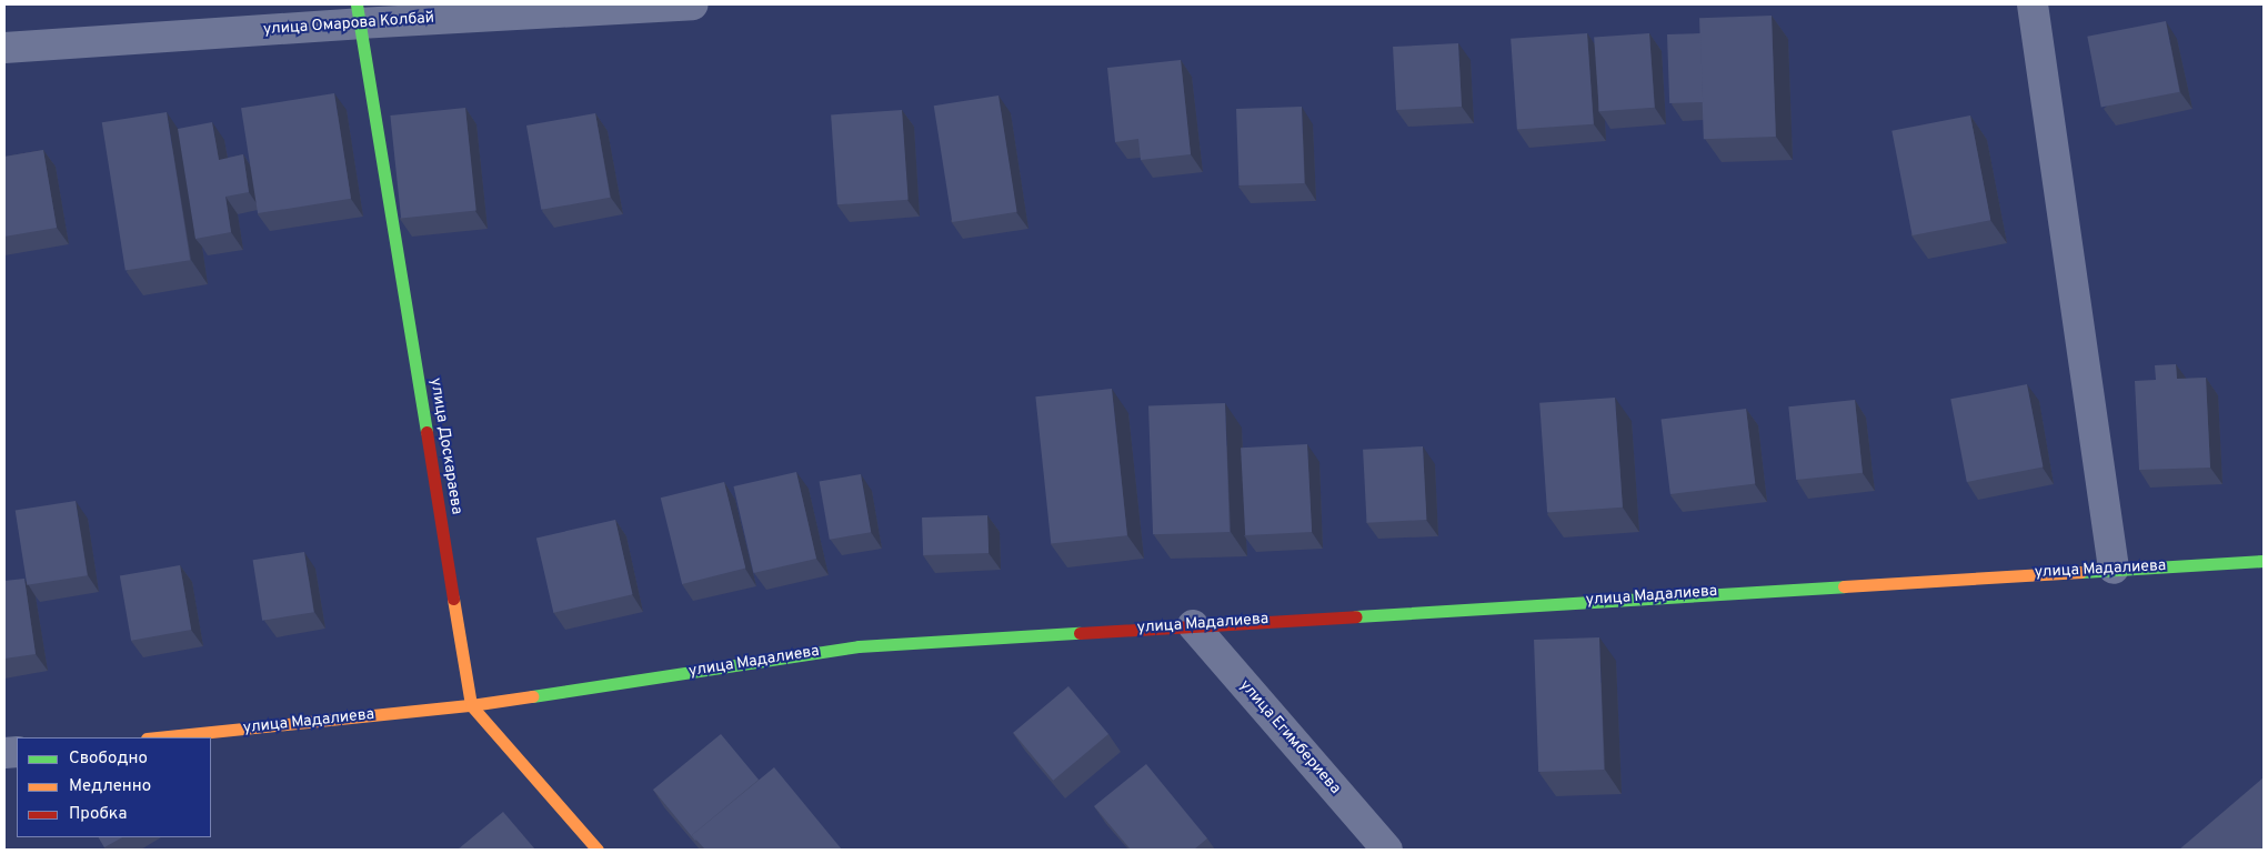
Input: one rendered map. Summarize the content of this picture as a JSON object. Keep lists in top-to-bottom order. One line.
{"streets":{"street":["улица Омарова Колбай","улица Доскараева","улица Мадалиева","улица Егимбериева"]},"crossings":[["улица Омарова Колбай","улица Доскараева"],["улица Доскараева","улица Мадалиева"],["улица Мадалиева","улица Егимбериева"]],"legend":["Свободно","Медленно","Пробка"]}
